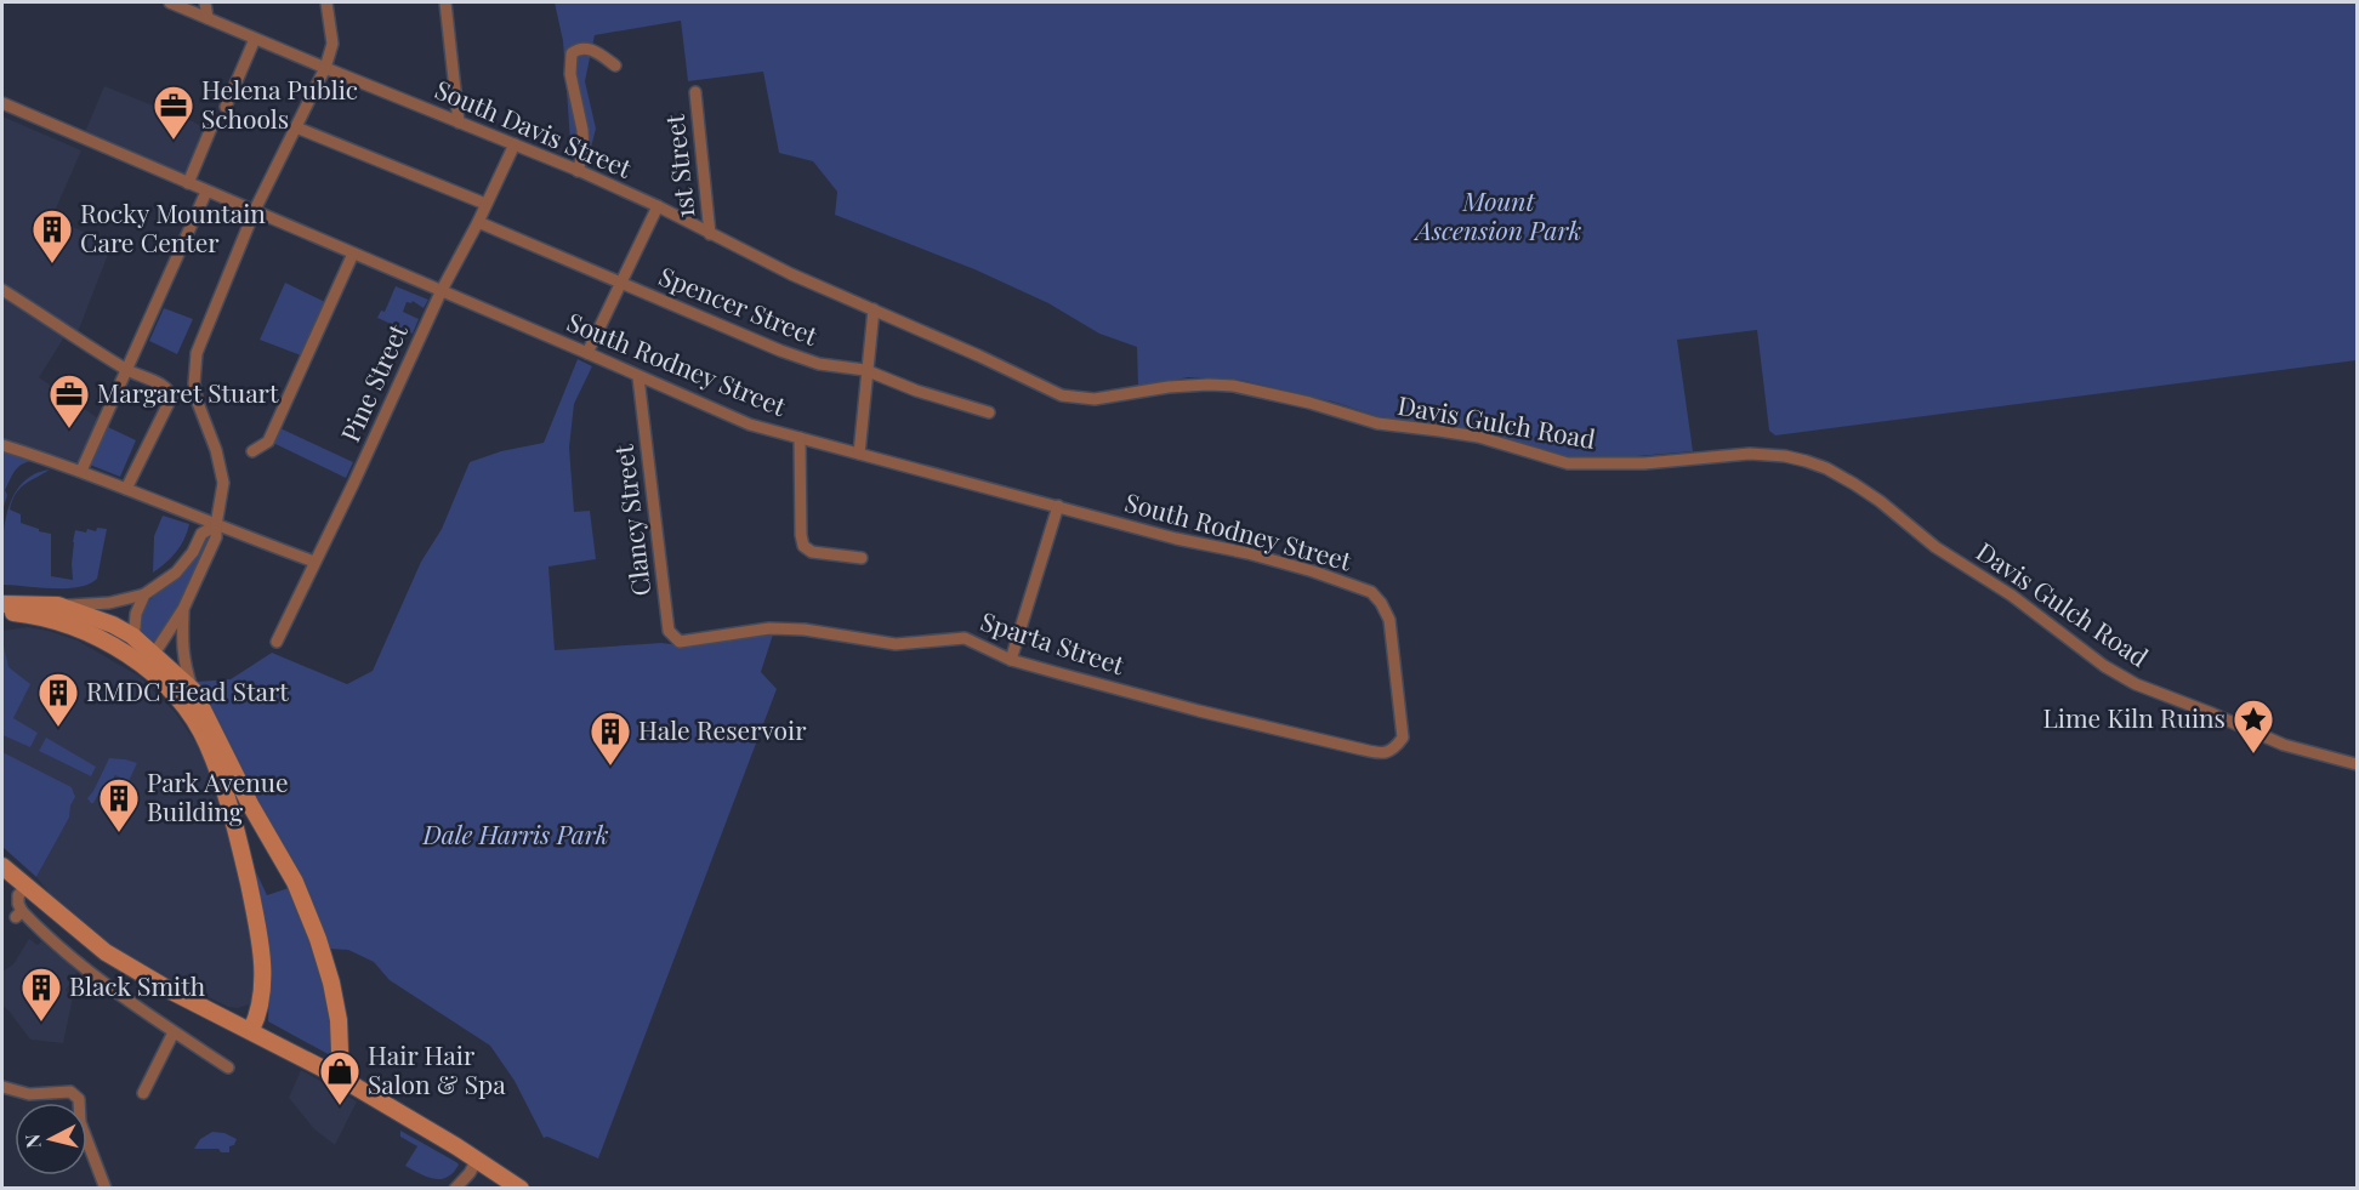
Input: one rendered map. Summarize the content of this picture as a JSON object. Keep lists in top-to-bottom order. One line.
{"streets":{"street":["South Davis Street","1st Street","Spencer Street","South Rodney Street","Pine Street","Davis Gulch Road","Clancy Street","Sparta Street"]},"crossings":[["South Davis Street","1st Street"],["South Davis Street","Pine Street"],["South Davis Street","Davis Gulch Road"],["Spencer Street","Pine Street"],["South Rodney Street","Pine Street"],["South Rodney Street","Clancy Street"],["South Rodney Street","Sparta Street"],["Clancy Street","Sparta Street"]],"parks":["Mount Ascension Park","Dale Harris Park"],"places":{"office":["Helena Public Schools","Margaret Stuart"],"building":["Rocky Mountain Care Center","RMDC Head Start","Hale Reservoir","Park Avenue Building","Black Smith"],"place":["Lime Kiln Ruins"],"shop":["Hair Hair Salon & Spa"]},"north":"left"}
